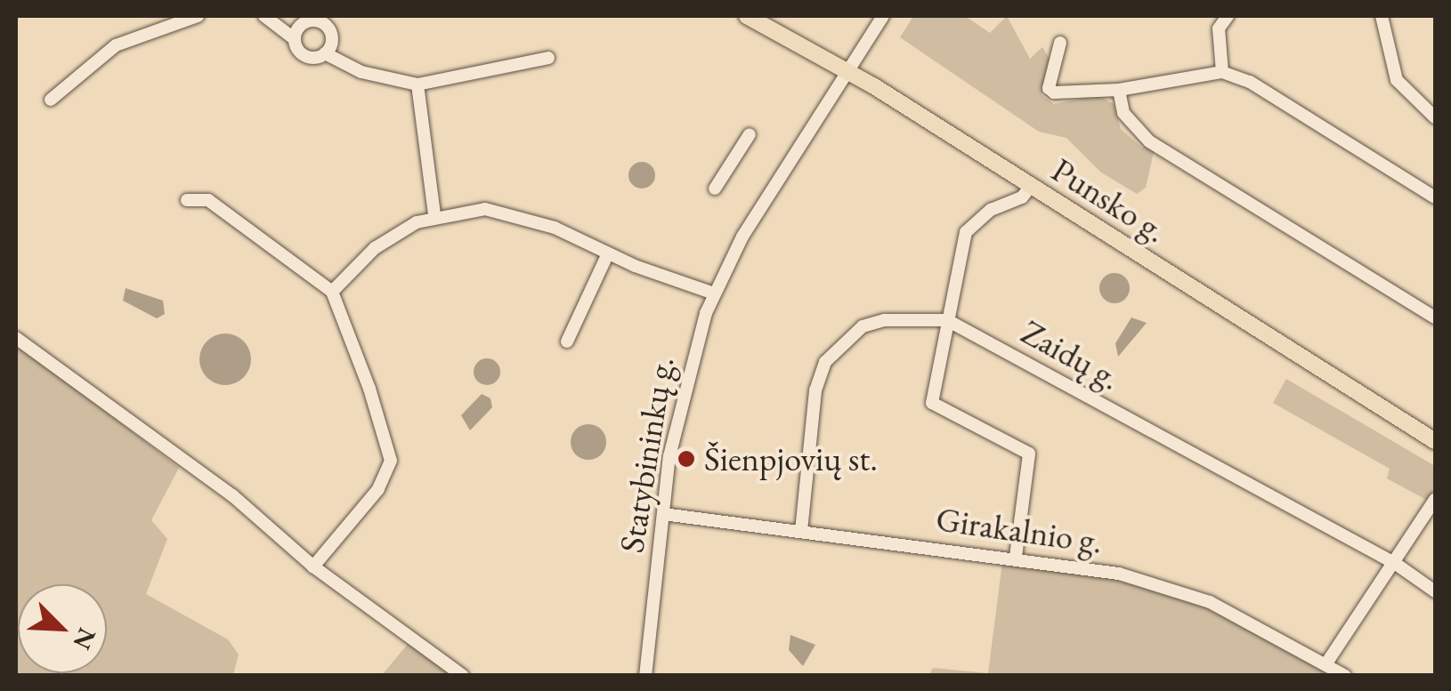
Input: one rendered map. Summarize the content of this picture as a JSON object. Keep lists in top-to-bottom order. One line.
{"streets":{"main road":["Punsko g."],"street":["Zaidų g.","Statybininkų g.","Girakalnio g."]},"crossings":[["Punsko g.","Statybininkų g."],["Zaidų g.","Girakalnio g."],["Statybininkų g.","Girakalnio g."]],"places":["Šienpjovių st."],"north":"bottom right"}
